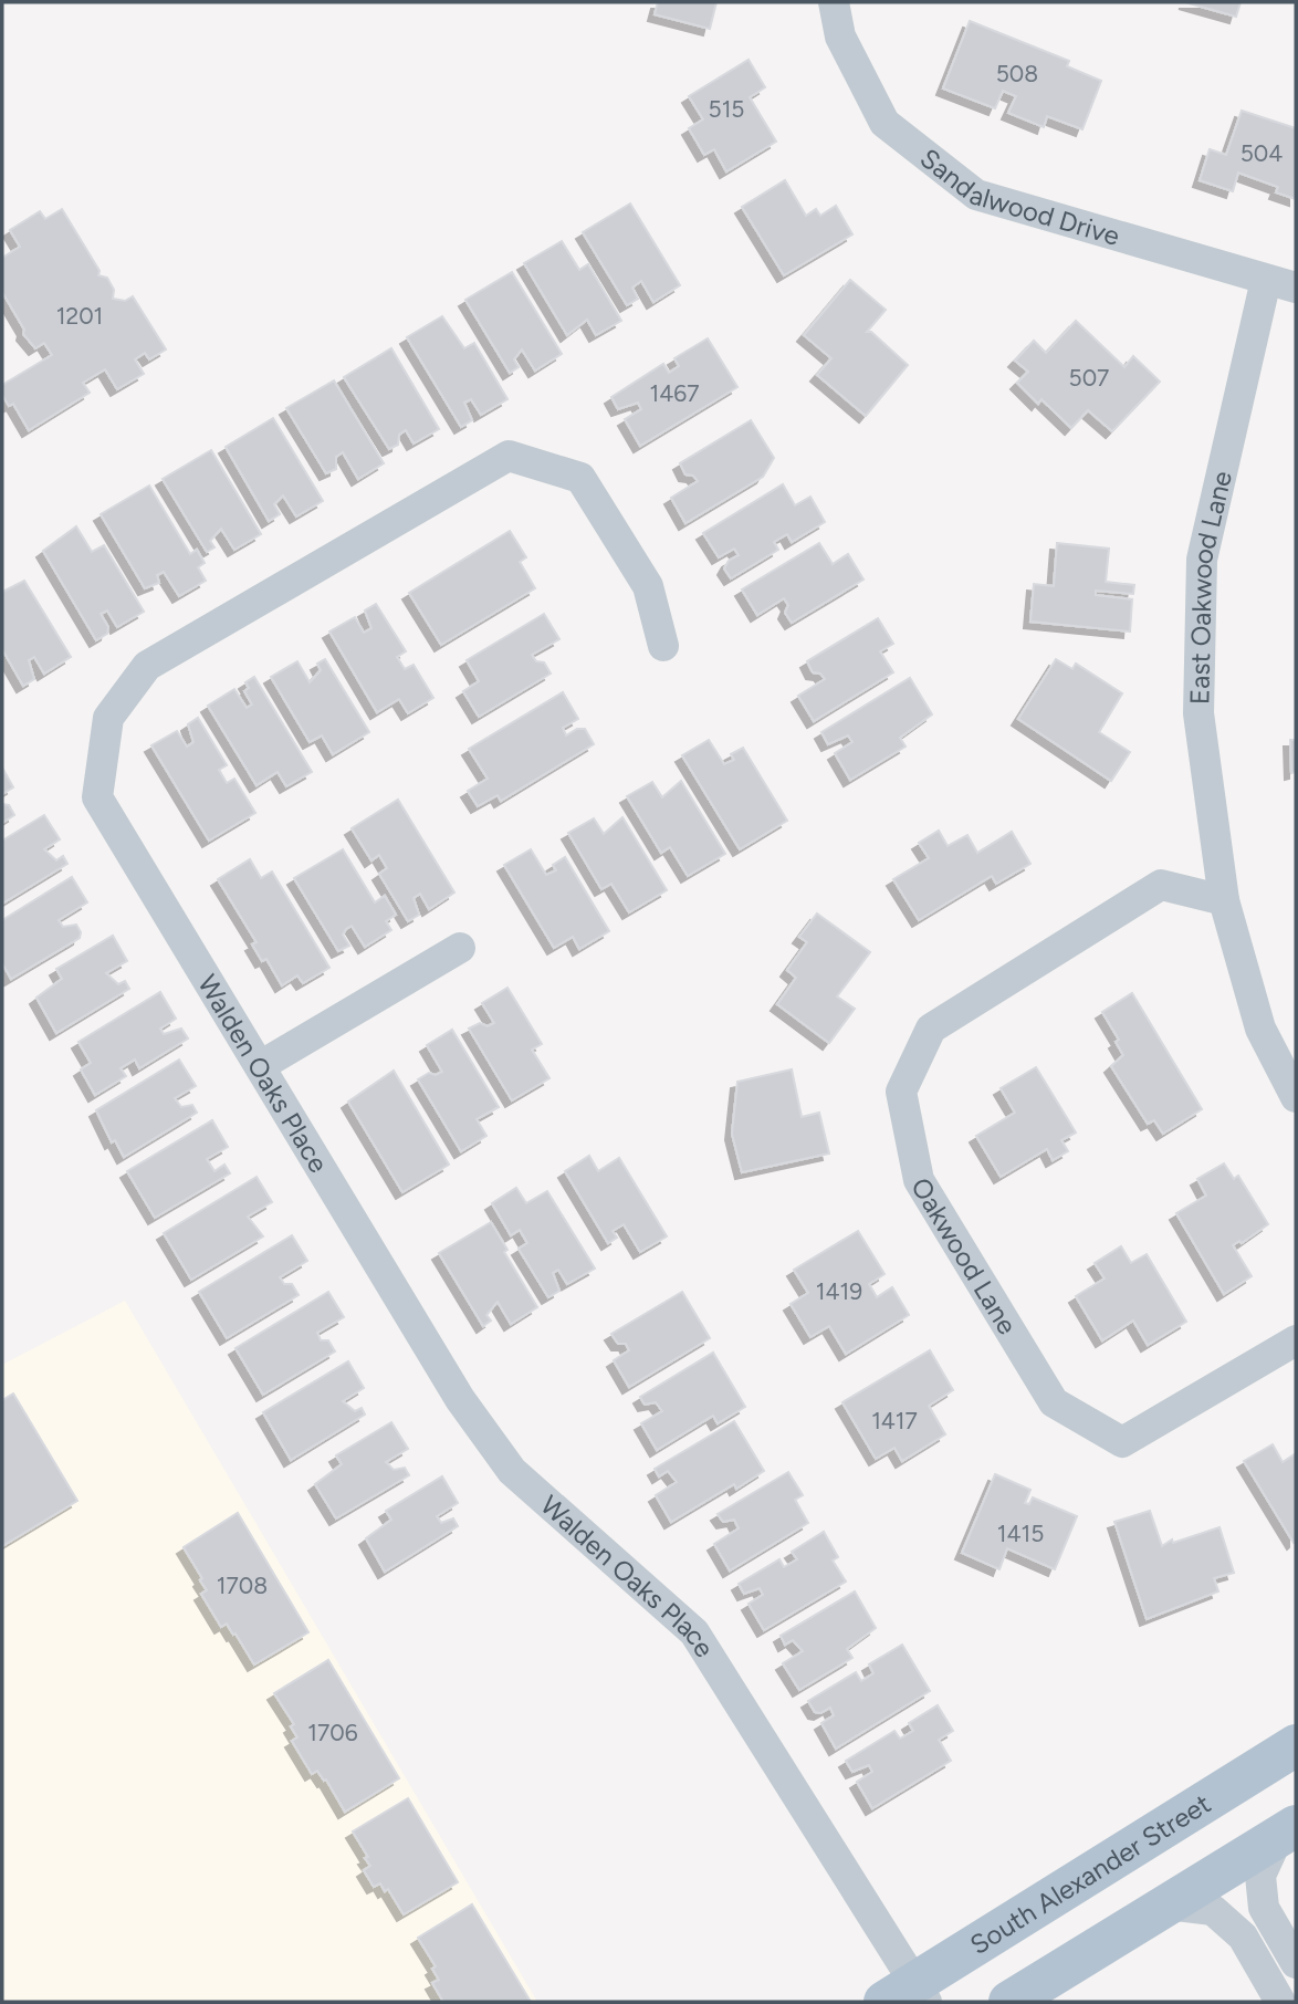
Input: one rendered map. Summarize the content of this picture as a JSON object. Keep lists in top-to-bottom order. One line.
{"streets":{"main road":["South Alexander Street"],"street":["Sandalwood Drive","East Oakwood Lane","Walden Oaks Place","Oakwood Lane"]},"crossings":[["Sandalwood Drive","East Oakwood Lane"],["East Oakwood Lane","Oakwood Lane"],["Walden Oaks Place","South Alexander Street"]],"house_numbers":["508","515","504","1201","507","1467","1419","1417","1415","1708","1706"]}
